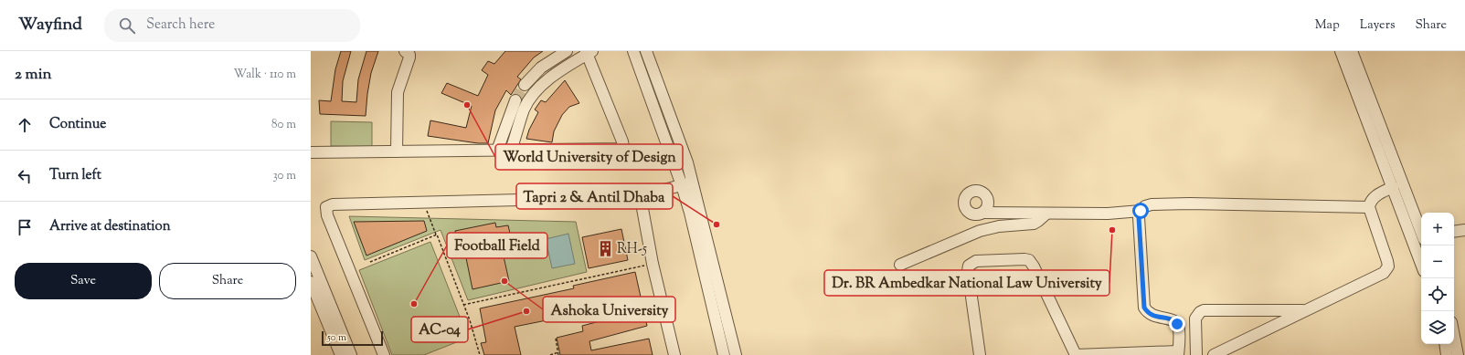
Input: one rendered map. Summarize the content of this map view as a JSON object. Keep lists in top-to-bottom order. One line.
{"places":{"other":["World University of Design","Tapri 2 & Antil Dhaba","Dr. BR Ambedkar National Law University","Ashoka University","Football Field","AC-04"],"building":["RH-5"]},"scale_bar":"50 m","page":{"header":"Wayfind","search":"Search here","nav":["Map","Layers","Share"],"heading":["2 min","Walk · 110 m"],"list":[["Continue","80 m"],["Turn left","30 m"],"Arrive at destination"],"map_buttons":["+","−"],"buttons":["Save","Share"],"scale":"50 m"}}
